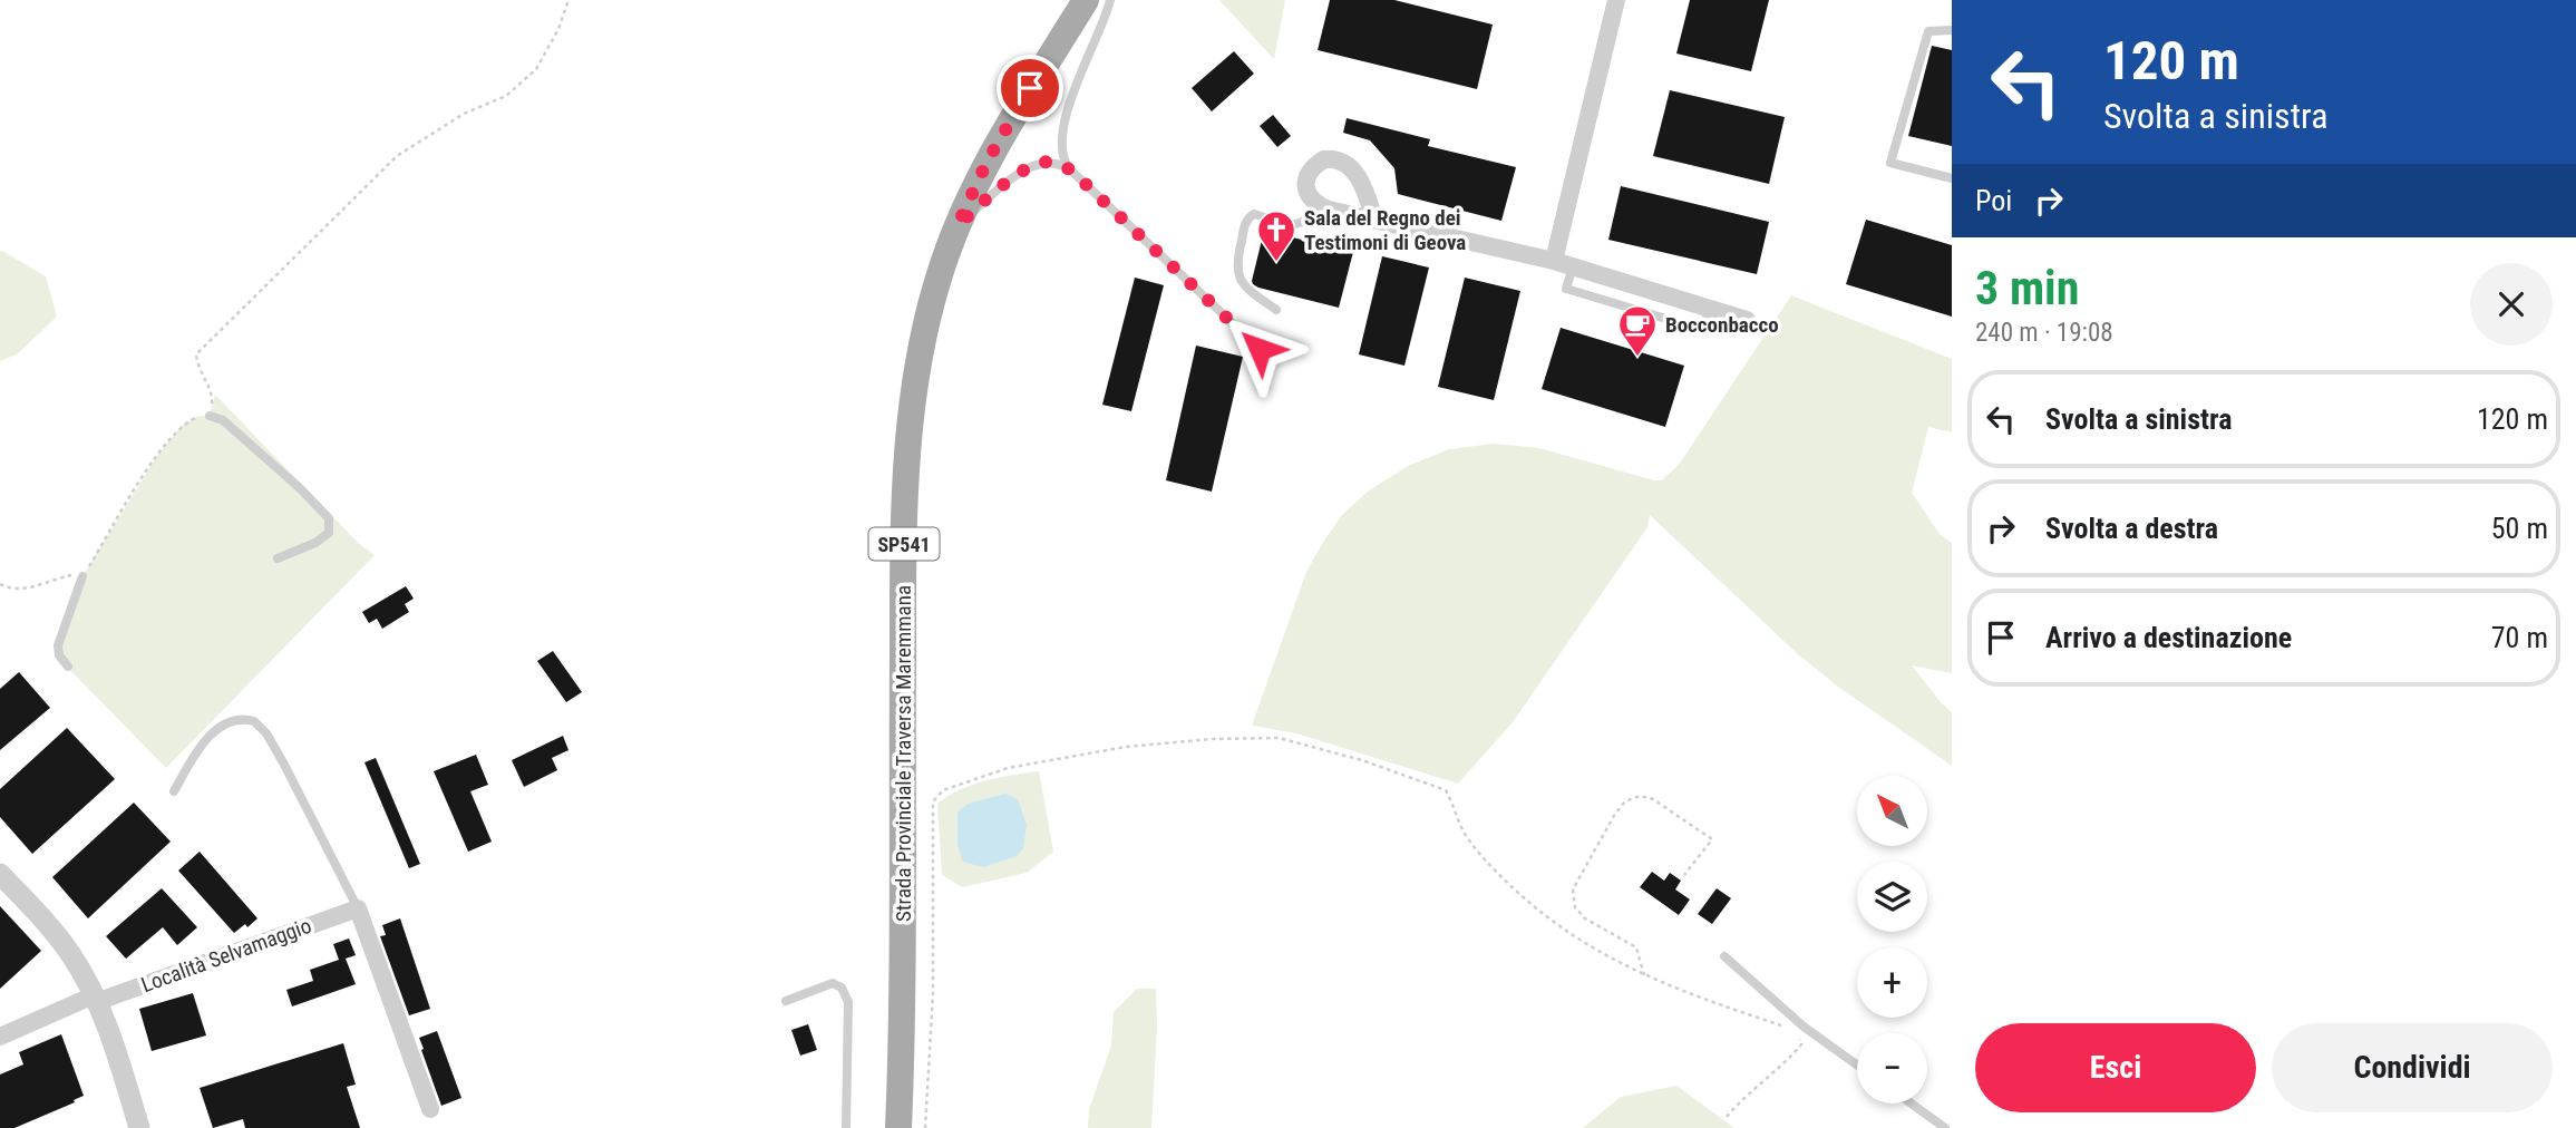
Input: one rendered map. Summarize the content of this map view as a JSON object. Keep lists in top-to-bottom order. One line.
{"streets":{"main road":["SP541","Strada Provinciale Traversa Maremmana"],"street":["Località Selvamaggio"]},"places":{"church":["Sala del Regno dei Testimoni di Geova"],"cafe":["Bocconbacco"]},"north":"top left","page":{"turn":["120 m","Svolta a sinistra"],"then":"Poi","heading":["3 min","240 m · 19:08"],"list":[{"name":"Svolta a sinistra","value":"120 m"},{"name":"Svolta a destra","value":"50 m"},{"name":"Arrivo a destinazione","value":"70 m"}],"map_buttons":["+","−"],"buttons":["Esci","Condividi"]}}
